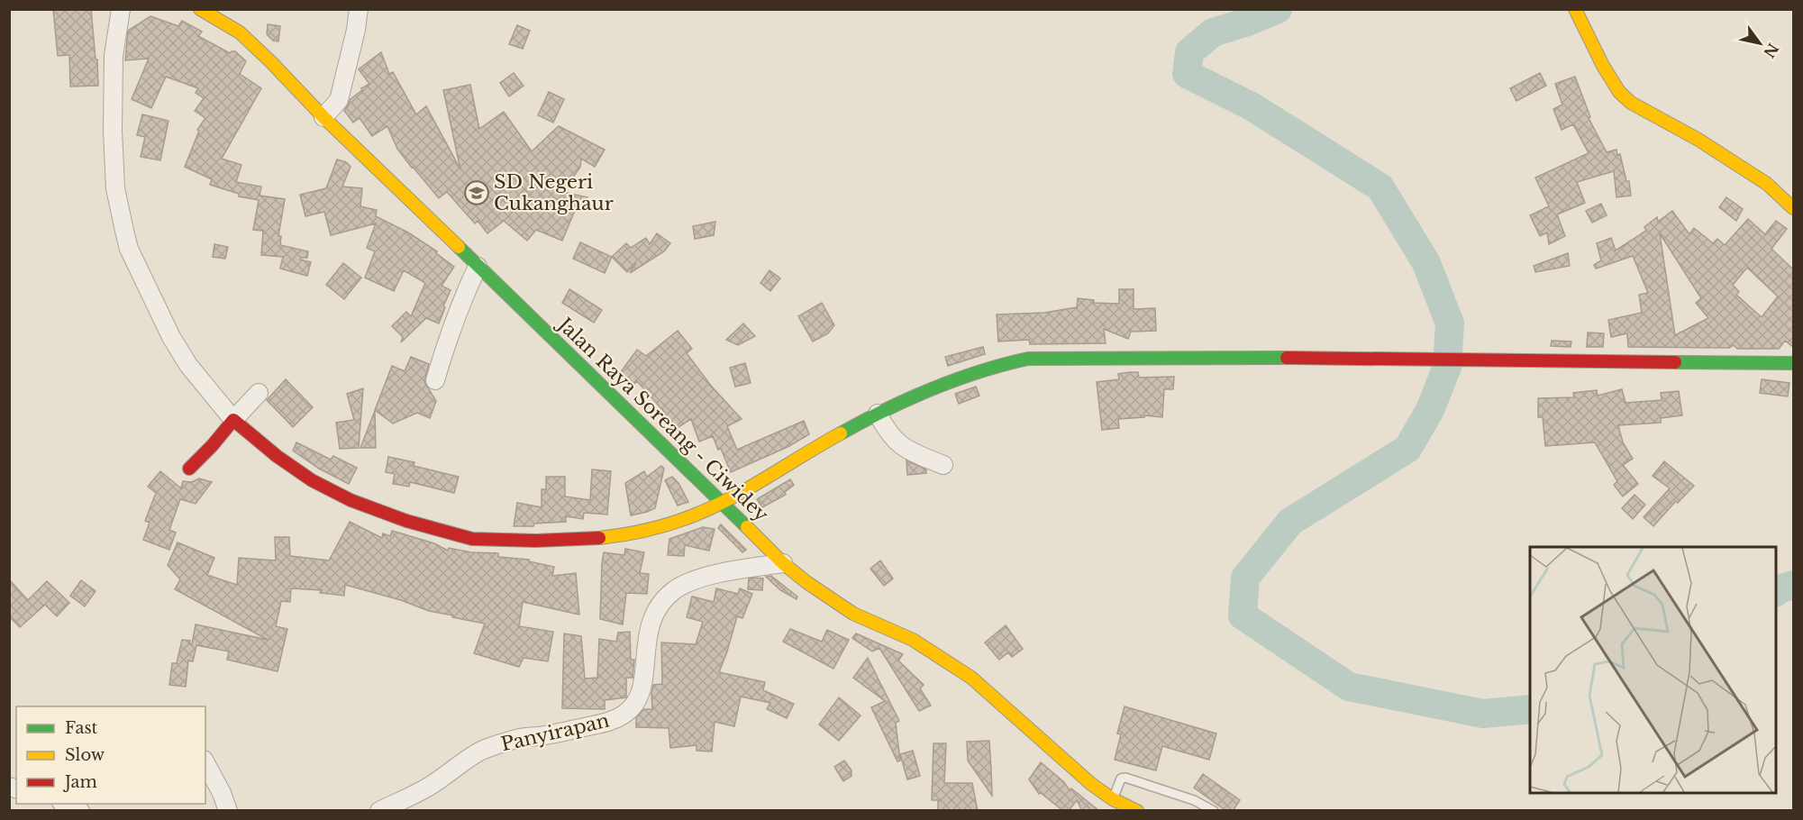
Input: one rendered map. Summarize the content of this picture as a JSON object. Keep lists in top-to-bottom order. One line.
{"streets":{"main road":["Jalan Raya Soreang - Ciwidey"],"street":["Panyirapan"]},"crossings":[["Jalan Raya Soreang - Ciwidey","Panyirapan"]],"places":{"school or university":["SD Negeri Cukanghaur"]},"legend":["Fast","Slow","Jam"],"north":"bottom right"}
